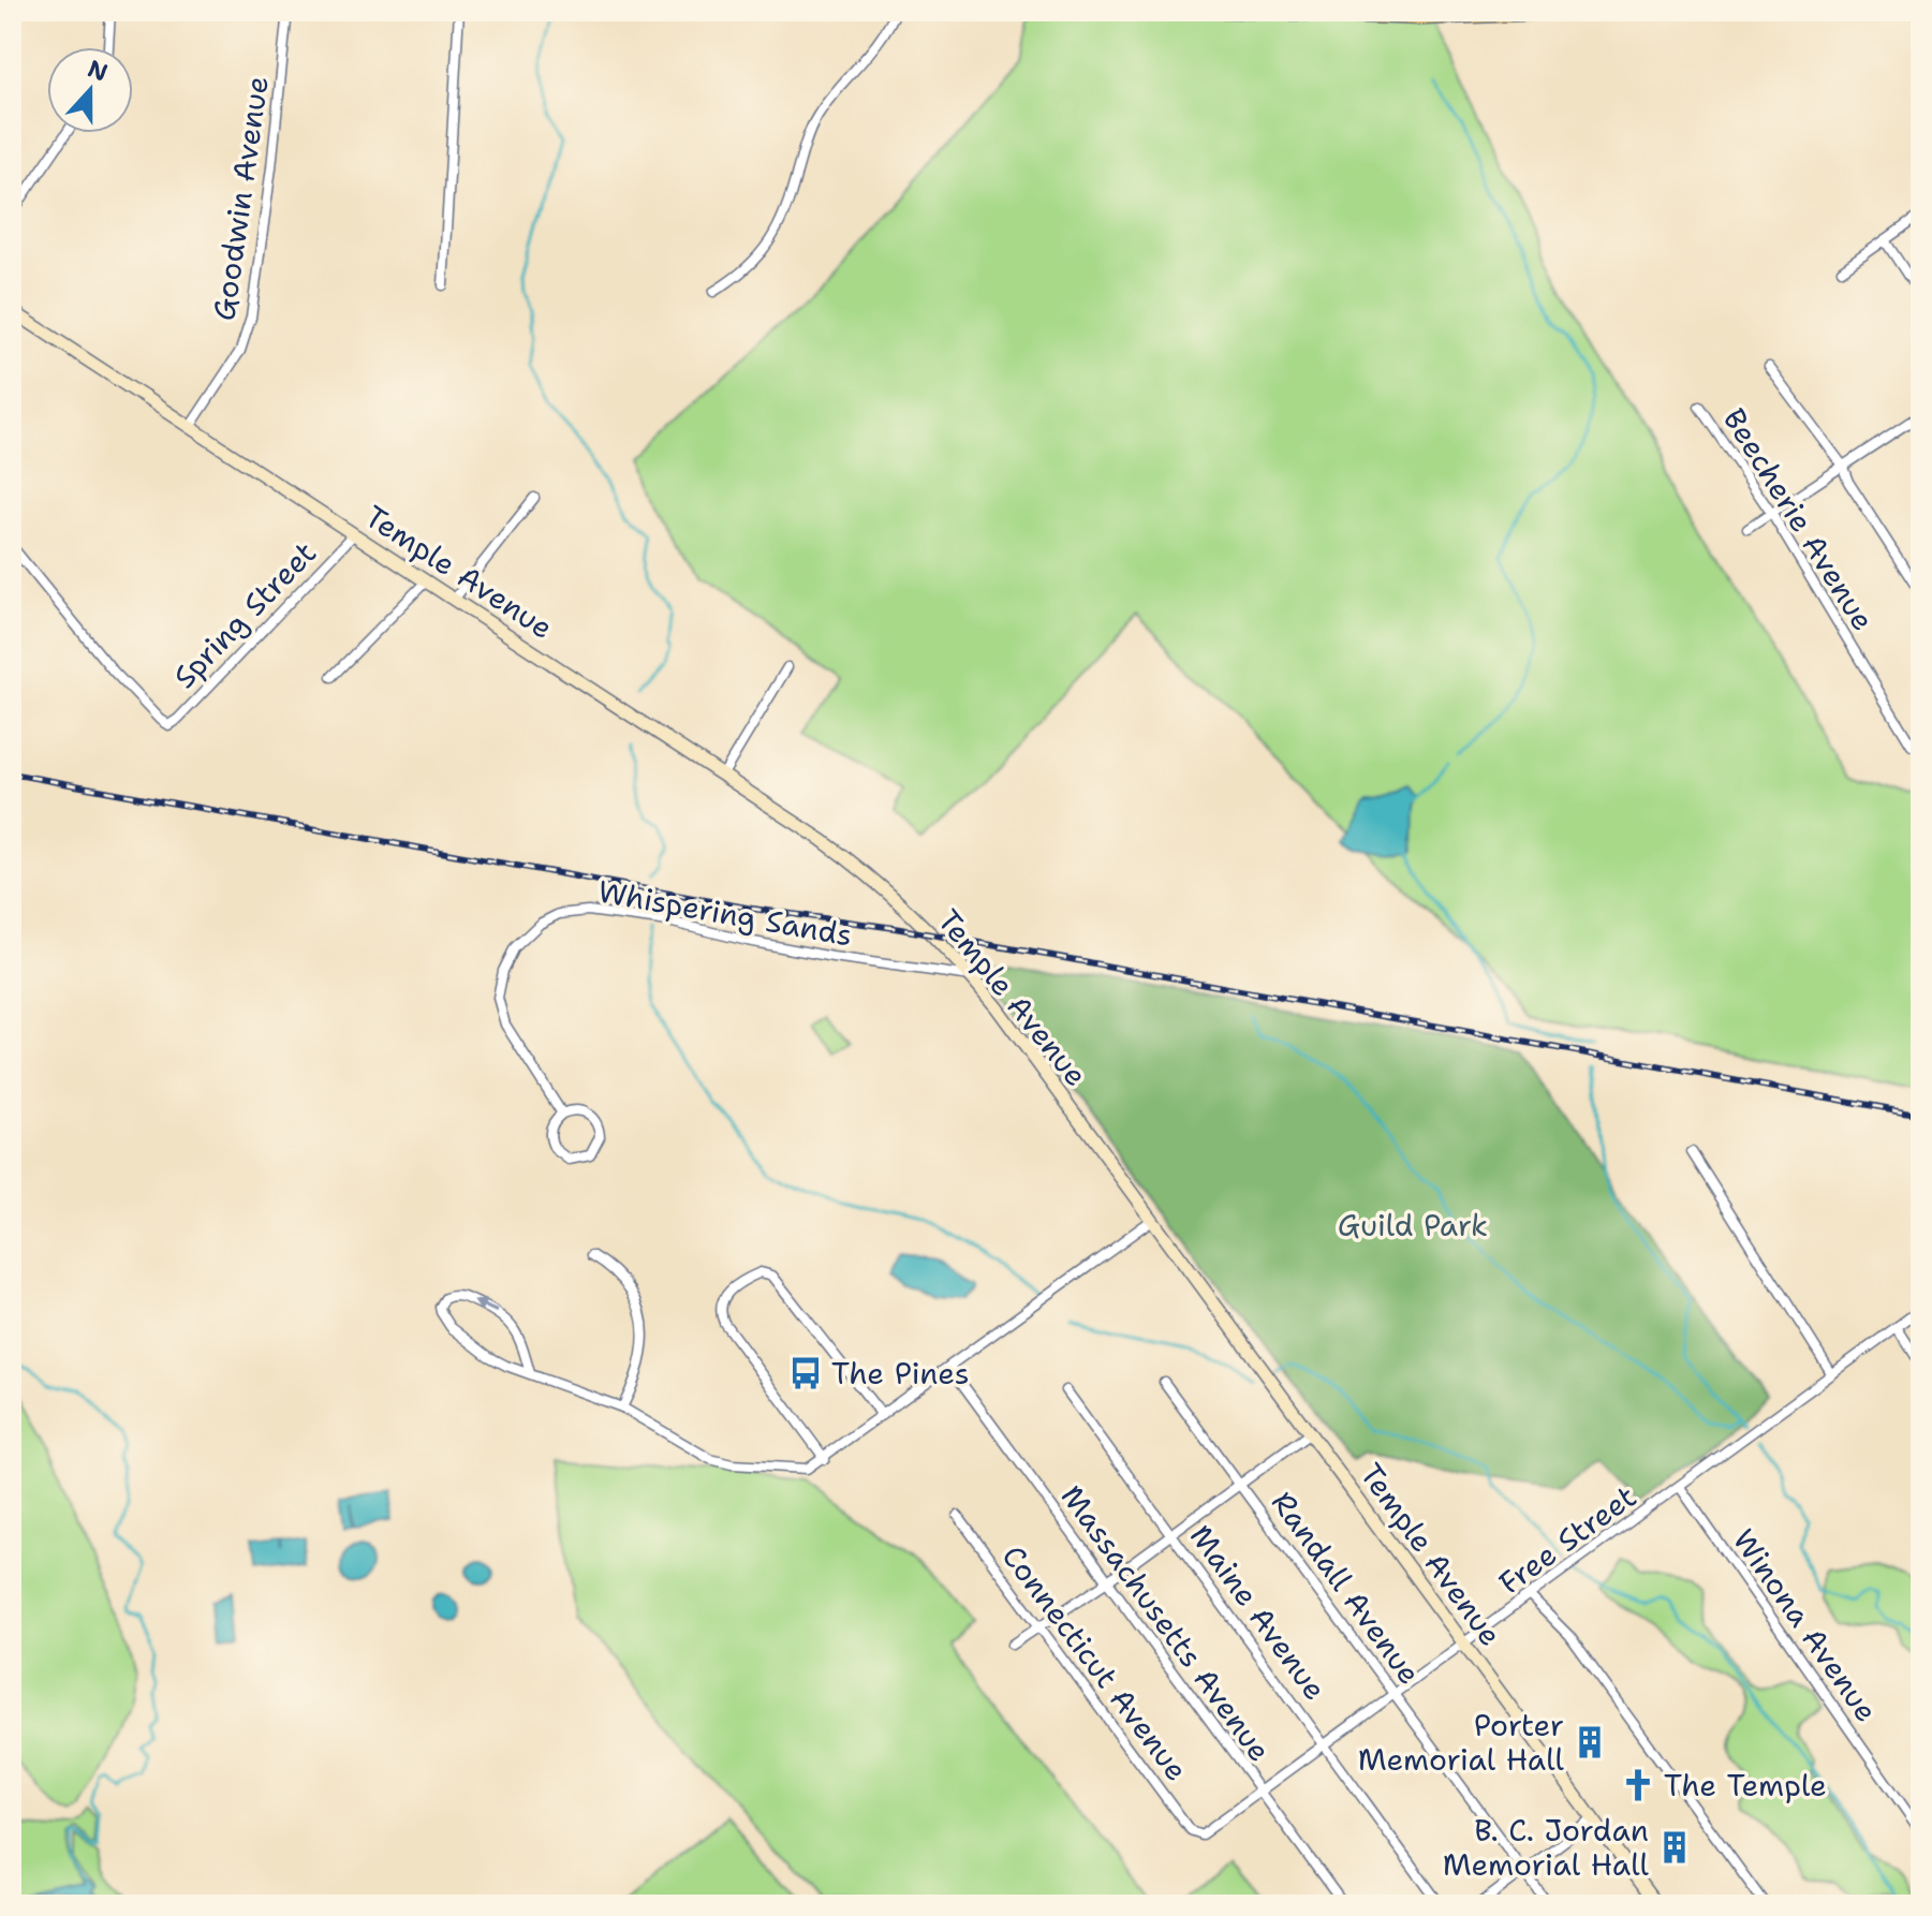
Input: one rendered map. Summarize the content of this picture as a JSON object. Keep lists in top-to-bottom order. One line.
{"streets":{"street":["Goodwin Avenue","Beecherie Avenue","Temple Avenue","Spring Street","Whispering Sands","Free Street","Randall Avenue","Maine Avenue","Massachusetts Avenue","Winona Avenue","Connecticut Avenue"]},"crossings":[["Goodwin Avenue","Temple Avenue"],["Temple Avenue","Spring Street"],["Temple Avenue","Whispering Sands"],["Temple Avenue","Free Street"],["Free Street","Randall Avenue"],["Free Street","Maine Avenue"],["Free Street","Massachusetts Avenue"],["Free Street","Winona Avenue"],["Free Street","Connecticut Avenue"]],"parks":["Guild Park"],"places":{"bus stop":["The Pines"],"building":["Porter Memorial Hall","B. C. Jordan Memorial Hall"],"church":["The Temple"]},"north":"top"}
